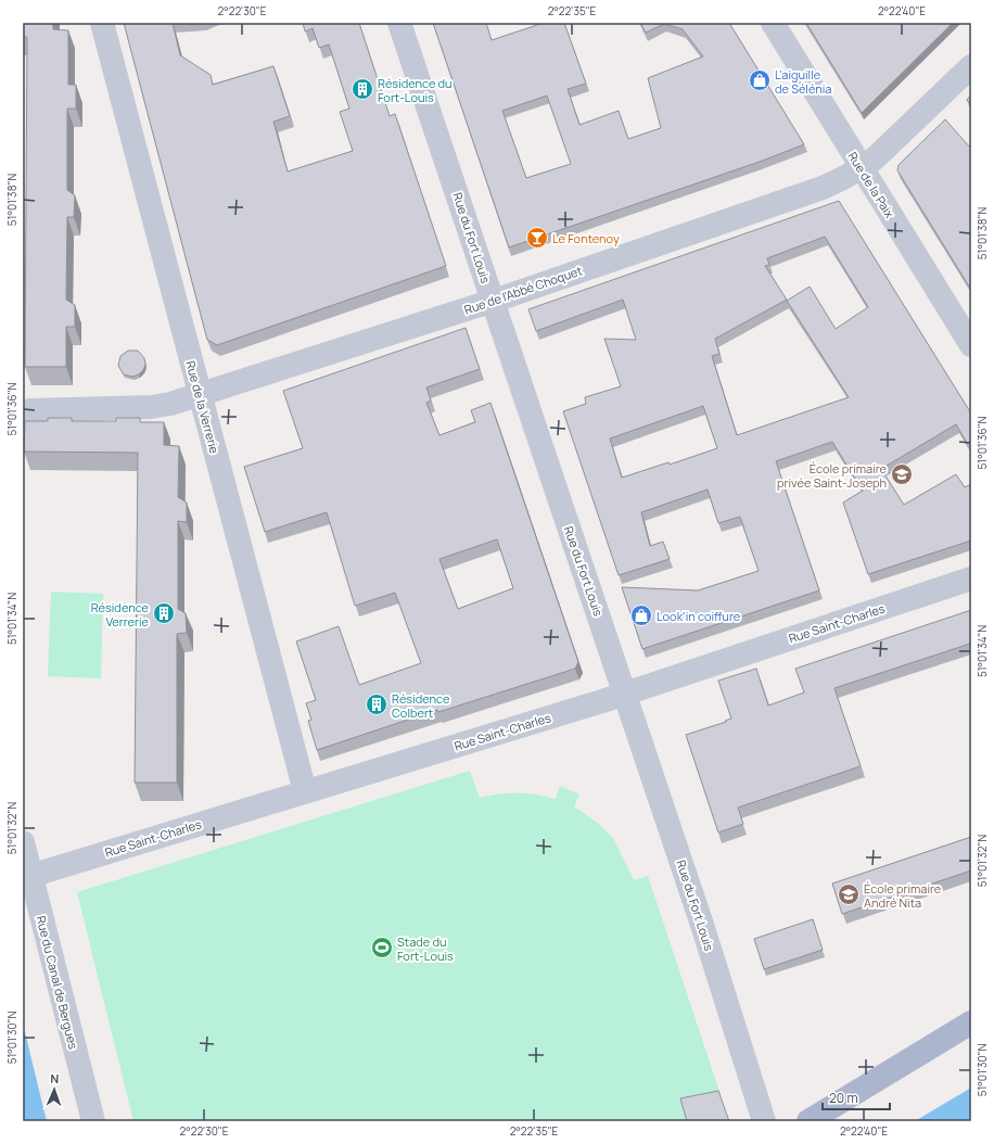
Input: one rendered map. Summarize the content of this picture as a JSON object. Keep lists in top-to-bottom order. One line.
{"streets":{"street":["Rue de la Paix","Rue du Fort Louis","Rue de l'Abbé Choquet","Rue de la Verrerie","Rue Saint-Charles","Rue du Canal de Bergues"]},"crossings":[["Rue de la Paix","Rue de l'Abbé Choquet"],["Rue du Fort Louis","Rue de l'Abbé Choquet"],["Rue du Fort Louis","Rue Saint-Charles"],["Rue de l'Abbé Choquet","Rue de la Verrerie"],["Rue de la Verrerie","Rue Saint-Charles"],["Rue Saint-Charles","Rue du Canal de Bergues"]],"places":{"shop":["L'aiguille de Sélénia","Look'in coiffure"],"building":["Résidence du Fort-Louis","Résidence Verrerie","Résidence Colbert"],"bar":["Le Fontenoy"],"school or university":["École primaire privée Saint-Joseph","École primaire André Nita"],"sports":["Stade du Fort-Louis"]},"scale_bar":"20 m","north":"top","coordinates":["2°22'30\"E","2°22'35\"E","2°22'40\"E","51°01'38\"N","51°01'36\"N","51°01'34\"N","51°01'32\"N","51°01'30\"N"]}
